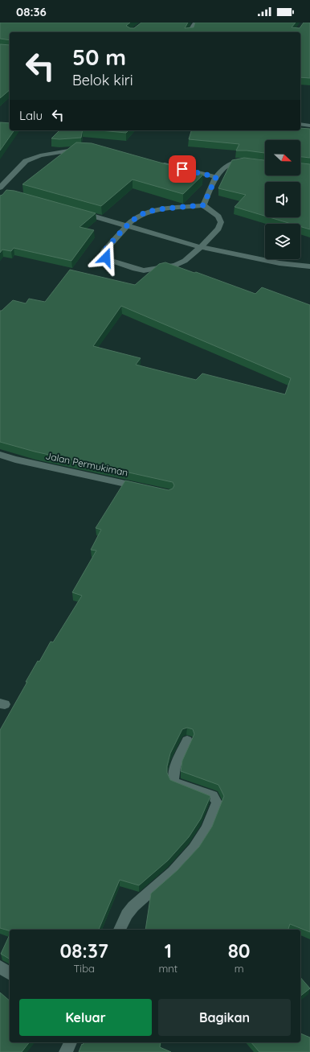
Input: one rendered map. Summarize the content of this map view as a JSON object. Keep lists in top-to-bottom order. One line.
{"streets":{"street":["Jalan Permukiman"]},"north":"right","page":{"status":"08:36","turn":["50 m","Belok kiri"],"then":"Lalu","eta":["08:37","Tiba","1","mnt","80","m"],"buttons":["Keluar","Bagikan"]}}
